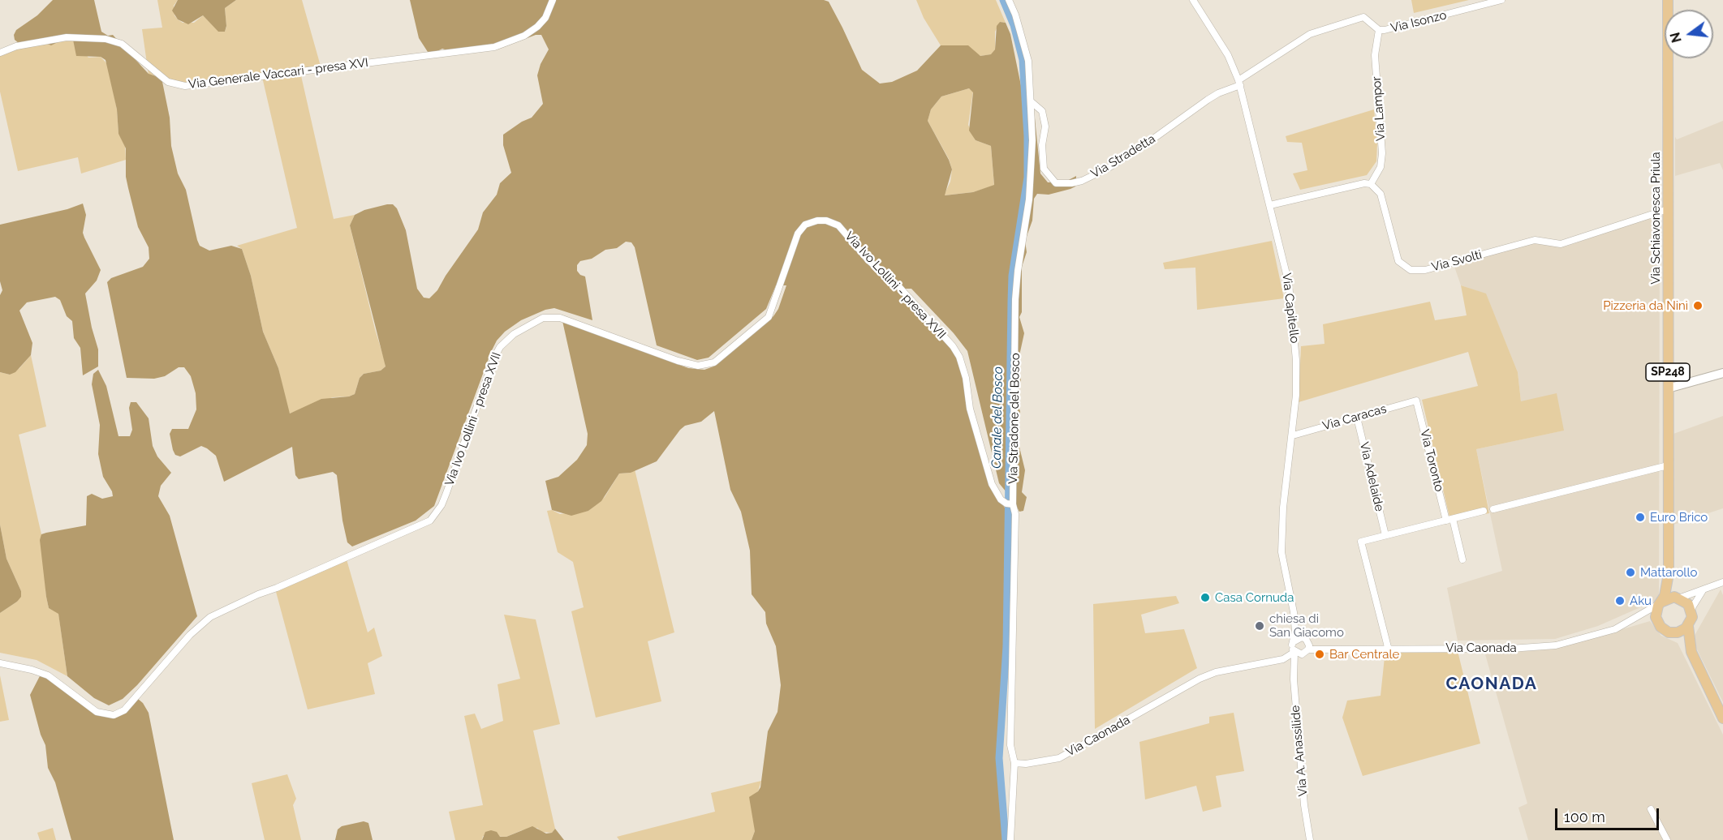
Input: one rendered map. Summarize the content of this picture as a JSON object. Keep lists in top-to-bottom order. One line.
{"streets":{"main road":["Via Schiavonesca Priula","SP248"],"street":["Via Isonzo","Via Generale Vaccari - presa XVI","Via Lampor","Via Stradetta","Via Svolti","Via Ivo Lollini - presa XVII","Via Capitello","Via Caracas","Via Stradone del Bosco","Via Toronto","Via Adelaide","Via Caonada","Via A. Anassilide"]},"crossings":[["Via Isonzo","Via Lampor"],["Via Isonzo","Via Stradetta"],["Via Isonzo","Via Capitello"],["Via Lampor","Via Svolti"],["Via Stradetta","Via Capitello"],["Via Stradetta","Via Stradone del Bosco"],["Via Schiavonesca Priula","Via Svolti"],["Via Schiavonesca Priula","Via Caonada"],["Via Ivo Lollini - presa XVII","Via Stradone del Bosco"],["Via Capitello","Via Caracas"],["Via Capitello","Via Caonada"],["Via Capitello","Via A. Anassilide"],["Via Caracas","Via Toronto"],["Via Caracas","Via Adelaide"],["Via Stradone del Bosco","Via Caonada"],["Via Caonada","Via A. Anassilide"]],"districts":["CAONADA"],"water":["Canale del Bosco"],"places":["Pizzeria da Ninì","Euro Brico","Mattarollo","Casa Cornuda","Aku","chiesa di San Giacomo","Bar Centrale"],"scale_bar":"100 m","north":"left"}
